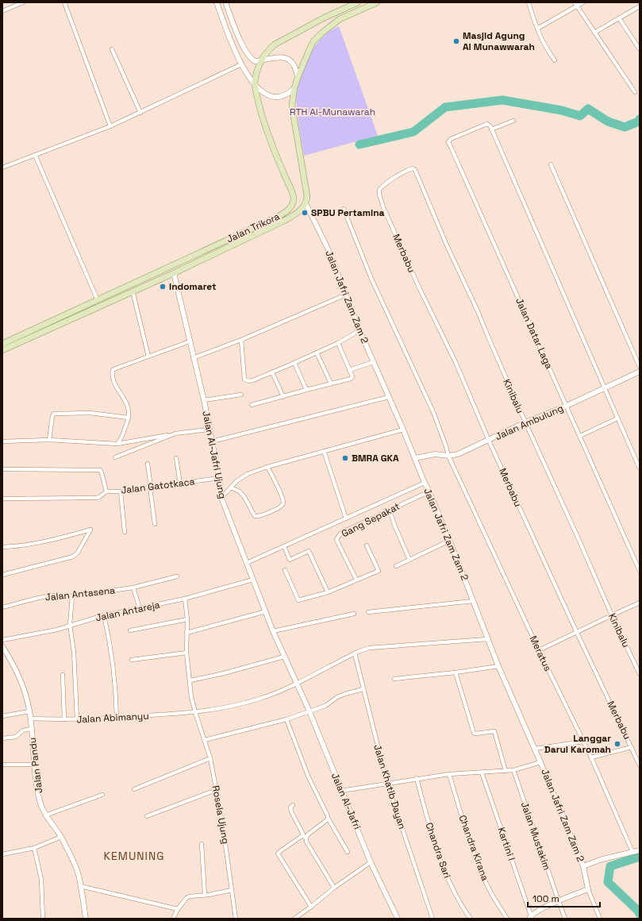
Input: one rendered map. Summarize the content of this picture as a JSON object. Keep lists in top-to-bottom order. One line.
{"streets":{"main road":["Jalan Trikora"],"street":["Merbabu","Jalan Jafri Zam Zam 2","Jalan Datar Laga","Kinibalu","Jalan Ambulung","Jalan Al-Jafri Ujung","Jalan Gatotkaca","Gang Sepakat","Jalan Antasena","Jalan Antareja","Meratus","Jalan Abimanyu","Jalan Pandu","Jalan Khatib Dayan","Jalan Al-Jafri","Rosela Ujung","Jalan Mustakim","Kartini I","Chandra Kirana","Chandra Sari"]},"crossings":[["Jalan Trikora","Jalan Jafri Zam Zam 2"],["Jalan Trikora","Jalan Al-Jafri Ujung"],["Merbabu","Kinibalu"],["Merbabu","Jalan Ambulung"],["Jalan Jafri Zam Zam 2","Jalan Ambulung"],["Jalan Jafri Zam Zam 2","Gang Sepakat"],["Jalan Jafri Zam Zam 2","Jalan Abimanyu"],["Jalan Datar Laga","Jalan Ambulung"],["Kinibalu","Jalan Ambulung"],["Jalan Ambulung","Meratus"],["Jalan Al-Jafri Ujung","Jalan Gatotkaca"],["Jalan Al-Jafri Ujung","Jalan Antareja"],["Jalan Al-Jafri Ujung","Jalan Abimanyu"],["Jalan Al-Jafri Ujung","Jalan Al-Jafri"],["Jalan Antareja","Rosela Ujung"],["Jalan Abimanyu","Jalan Pandu"],["Jalan Abimanyu","Jalan Khatib Dayan"],["Jalan Abimanyu","Jalan Al-Jafri"],["Jalan Abimanyu","Rosela Ujung"]],"districts":["KEMUNING"],"parks":["RTH Al-Munawarah"],"places":["Masjid Agung Al Munawwarah","SPBU Pertamina","Indomaret","BMRA GKA","Langgar Darul Karomah"],"scale_bar":"100 m"}
